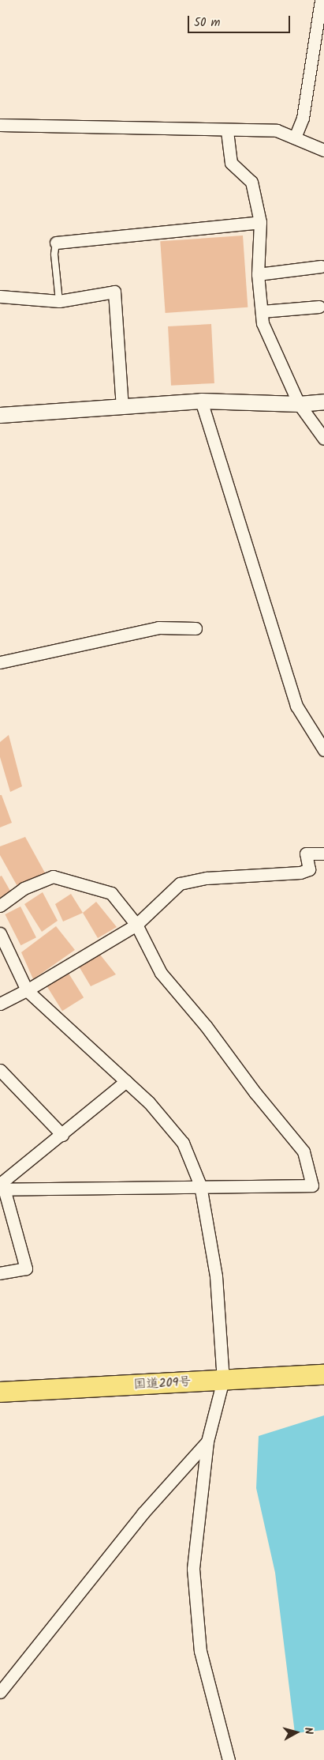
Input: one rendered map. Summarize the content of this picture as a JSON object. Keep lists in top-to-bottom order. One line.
{"streets":{"highway":["国道209号"]},"scale_bar":"50 m","north":"right"}
